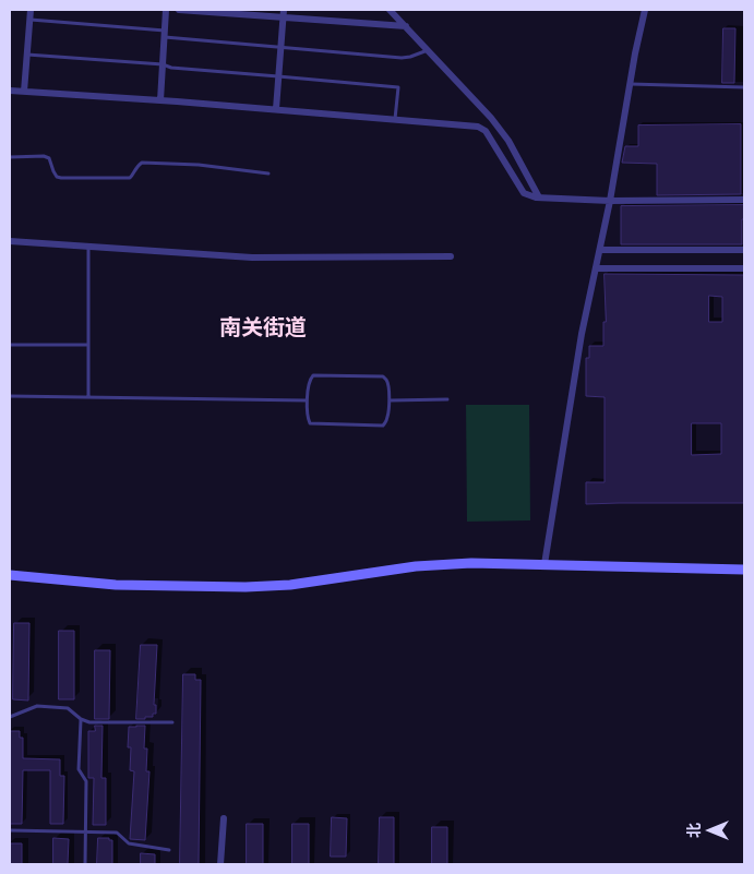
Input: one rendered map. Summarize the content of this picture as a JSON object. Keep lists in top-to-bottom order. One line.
{"districts":["南关街道"],"north":"left"}
